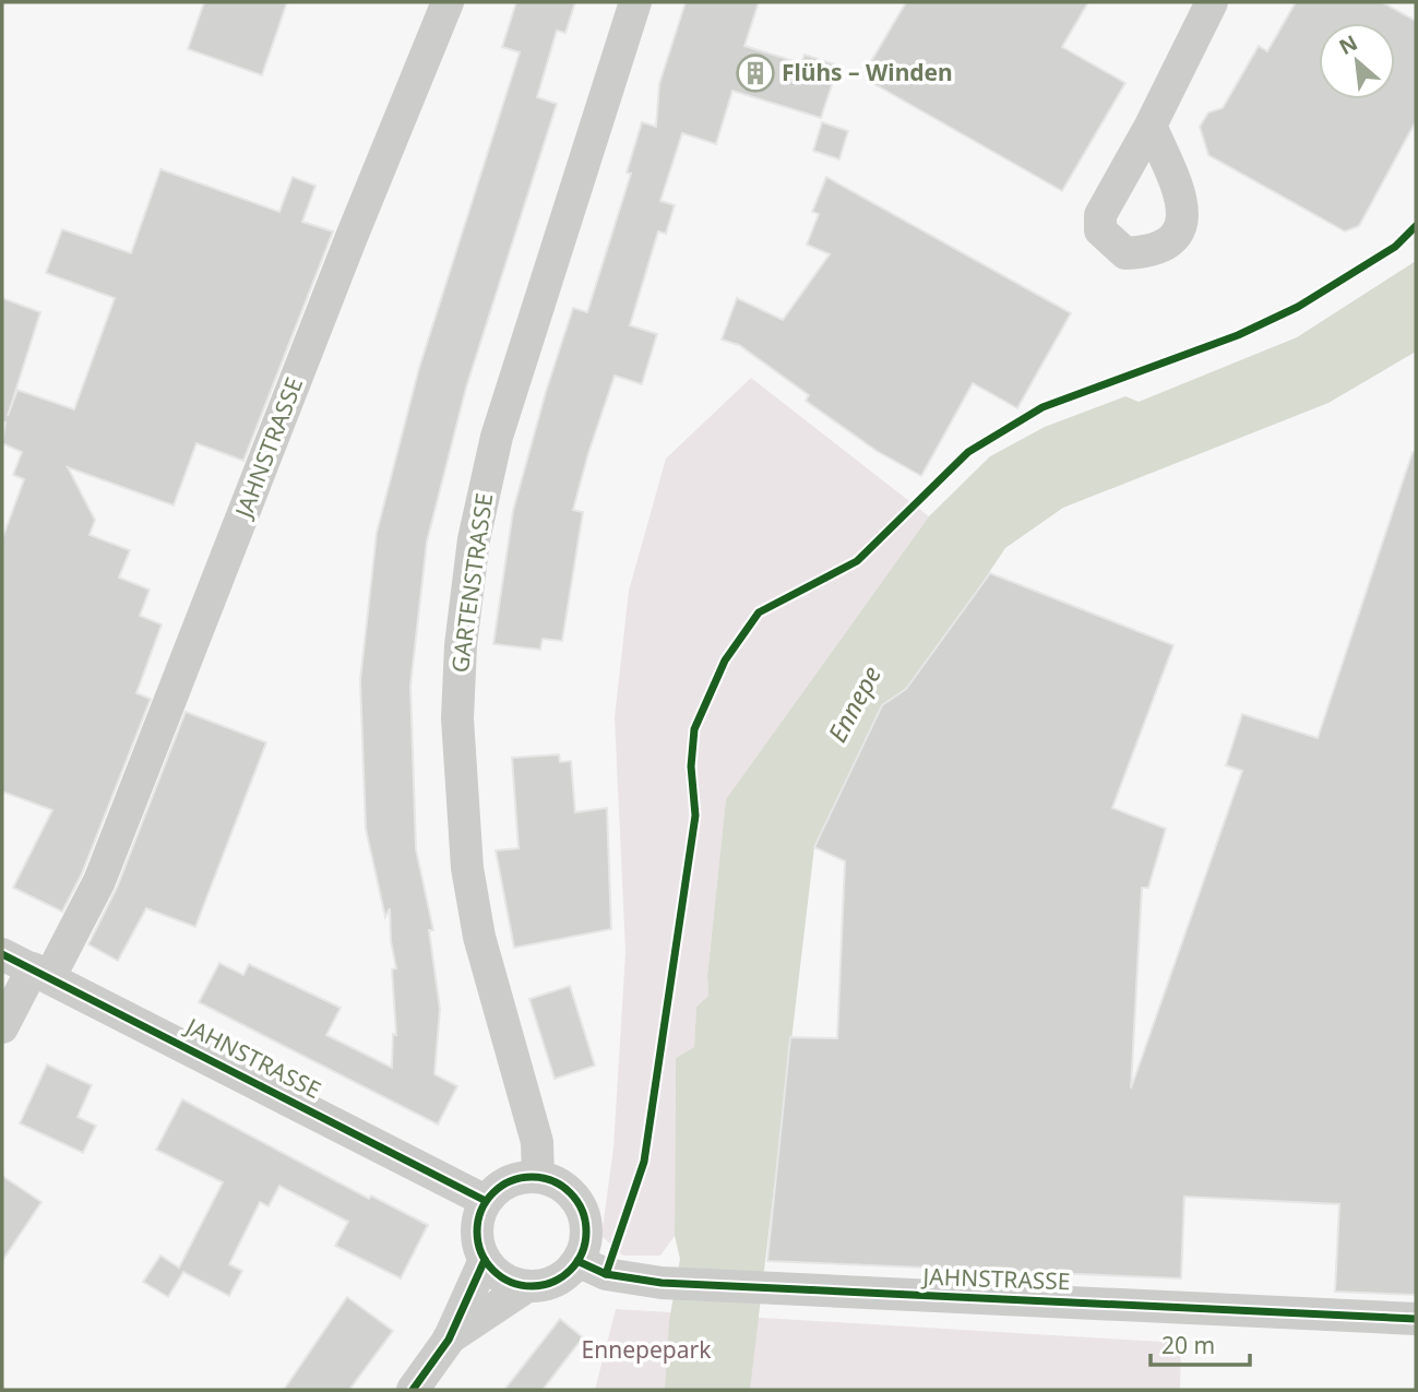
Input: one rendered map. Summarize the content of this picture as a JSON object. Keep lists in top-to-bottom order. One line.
{"streets":{"street":["JAHNSTRASSE","GARTENSTRASSE"]},"crossings":[["JAHNSTRASSE","GARTENSTRASSE"]],"water":["Ennepe"],"parks":["Ennepepark"],"places":{"building":["Flühs – Winden"]},"scale_bar":"20 m","north":"top left"}
